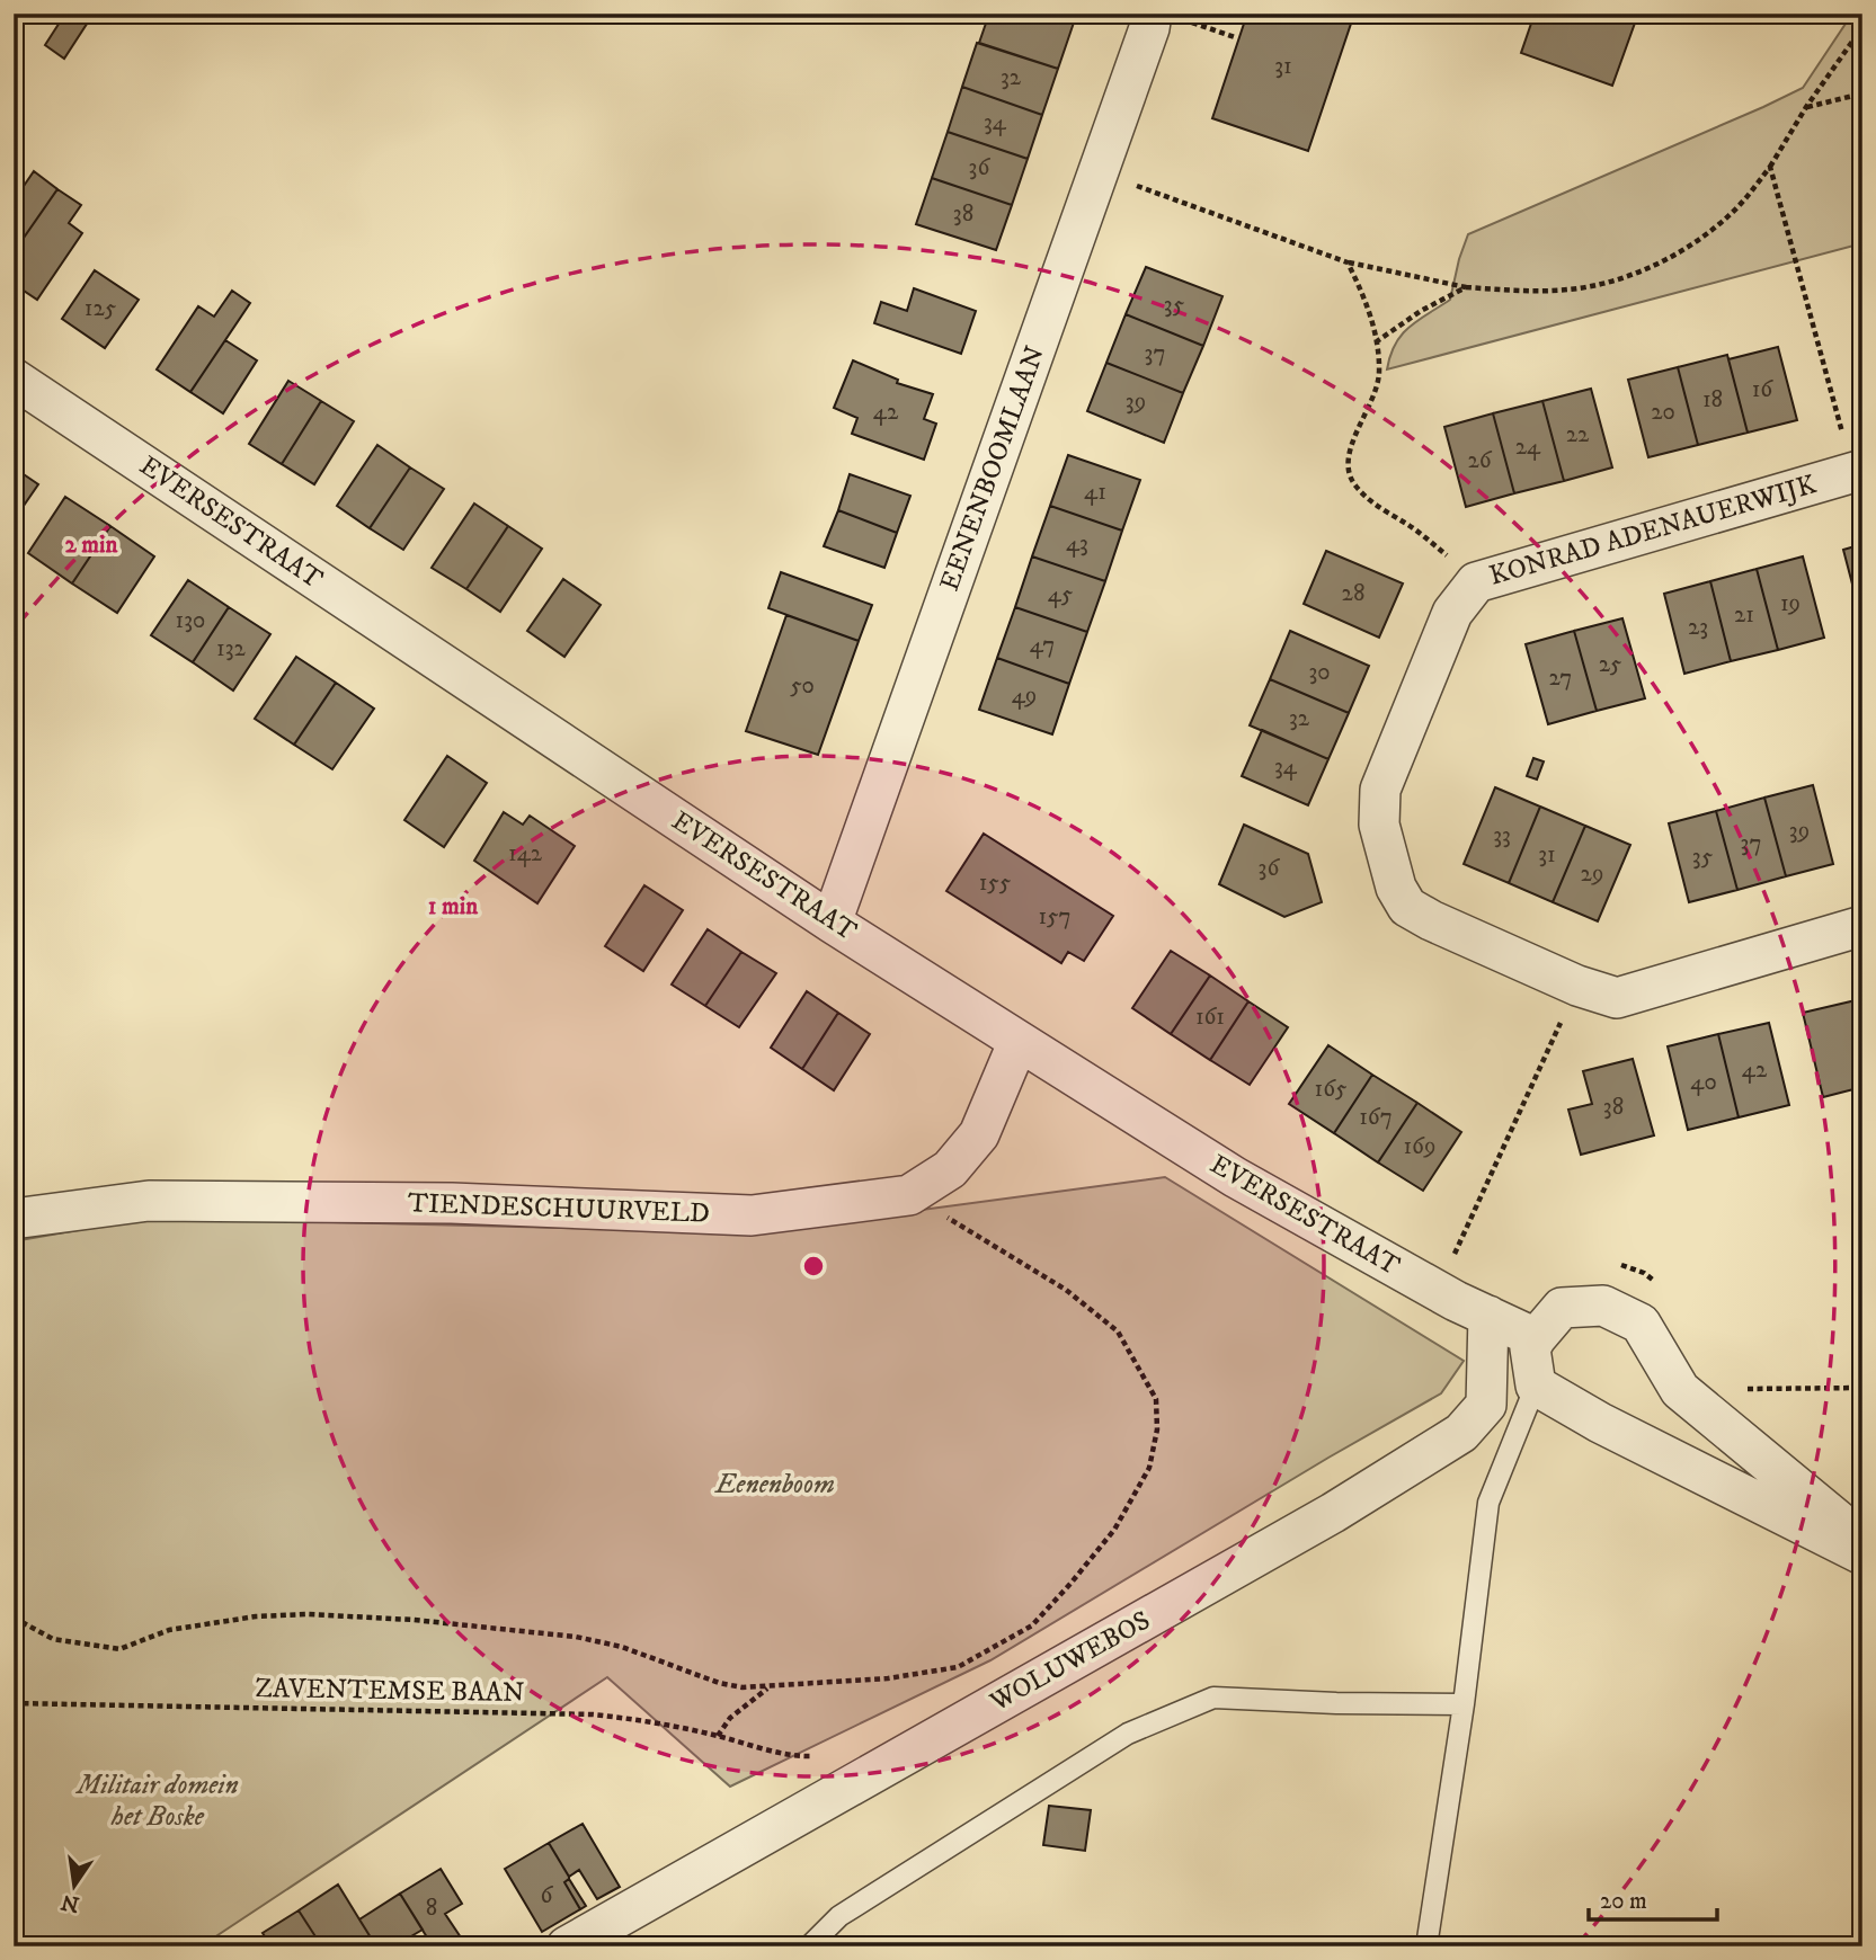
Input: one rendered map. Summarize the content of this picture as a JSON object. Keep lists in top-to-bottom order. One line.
{"streets":{"street":["EENENBOOMLAAN","EVERSESTRAAT","KONRAD ADENAUERWIJK","TIENDESCHUURVELD","WOLUWEBOS"],"path":["ZAVENTEMSE BAAN"]},"crossings":[["EENENBOOMLAAN","EVERSESTRAAT"],["EVERSESTRAAT","TIENDESCHUURVELD"],["EVERSESTRAAT","WOLUWEBOS"]],"parks":["Eenenboom","Militair domein het Boske"],"house_numbers":["31","32","34","36","38","35","125","37","16","18","39","42","20","22","24","26","41","43","28","45","19","21","130","23","47","132","25","30","27","50","49","32","34","39","33","37","142","31","35","36","29","155","157","161","42","40","165","38","167","169","6","8"],"scale_bar":"20 m","north":"bottom","rings":["2 min","1 min"]}
